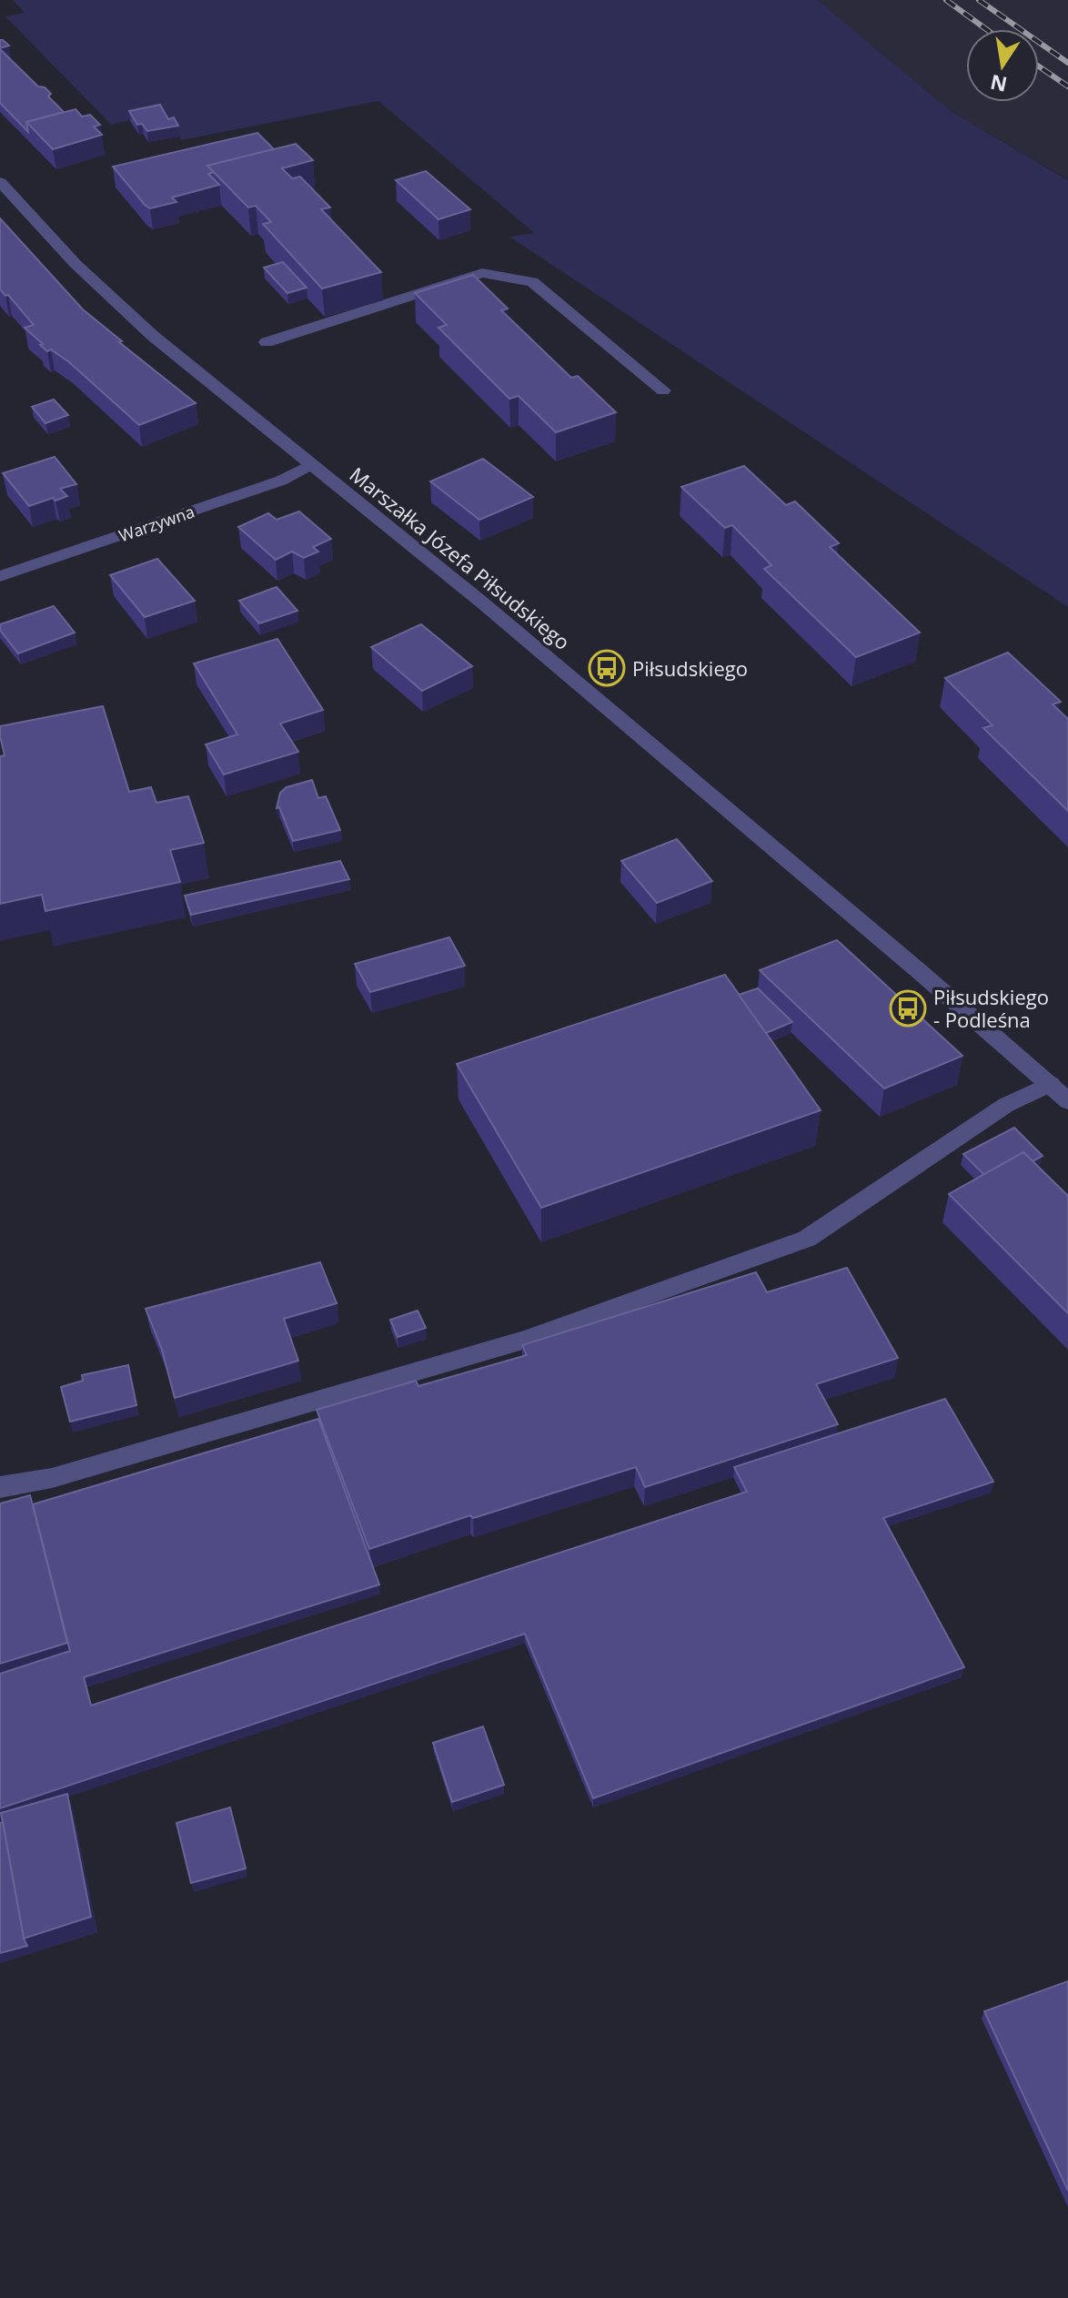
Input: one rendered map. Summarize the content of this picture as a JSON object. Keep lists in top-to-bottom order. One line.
{"streets":{"street":["Warzywna","Marszałka Józefa Piłsudskiego"]},"crossings":[["Warzywna","Marszałka Józefa Piłsudskiego"]],"places":{"bus stop":["Piłsudskiego","Piłsudskiego - Podleśna"]},"north":"bottom"}
